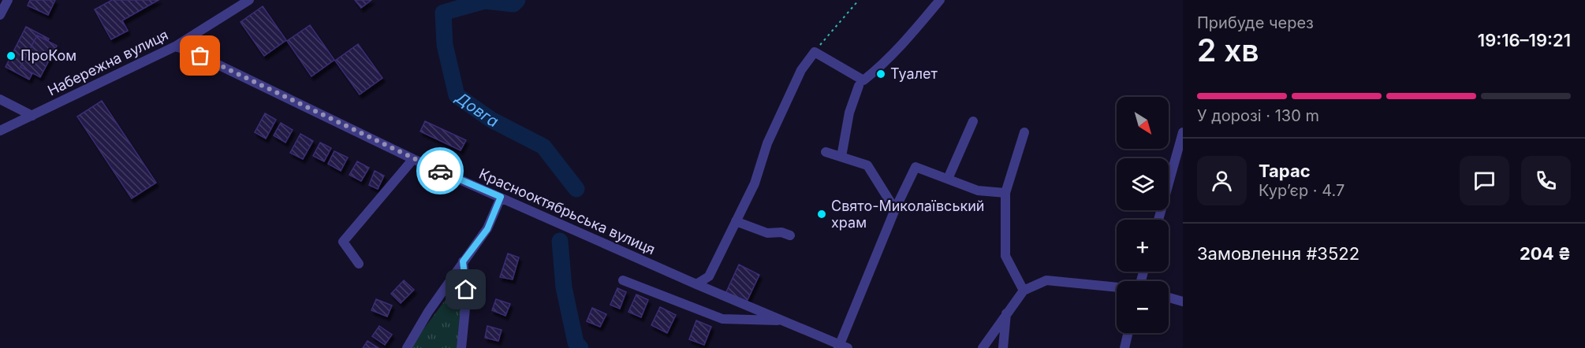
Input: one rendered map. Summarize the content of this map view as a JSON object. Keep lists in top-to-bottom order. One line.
{"streets":{"street":["Набережна вулиця","Краснооктябрьська вулиця"]},"crossings":[["Набережна вулиця","Краснооктябрьська вулиця"]],"water":["Довга"],"places":["ПроКом","Туалет","Свято-Миколаївський храм"],"north":"bottom right","page":{"heading":["2 хв","Прибуде через","19:16–19:21"],"panel":["Тарас","Кур’єр · 4.7","Замовлення #3522","204 ₴"],"bar":"У дорозі · 130 m","map_buttons":["+","−"]}}
